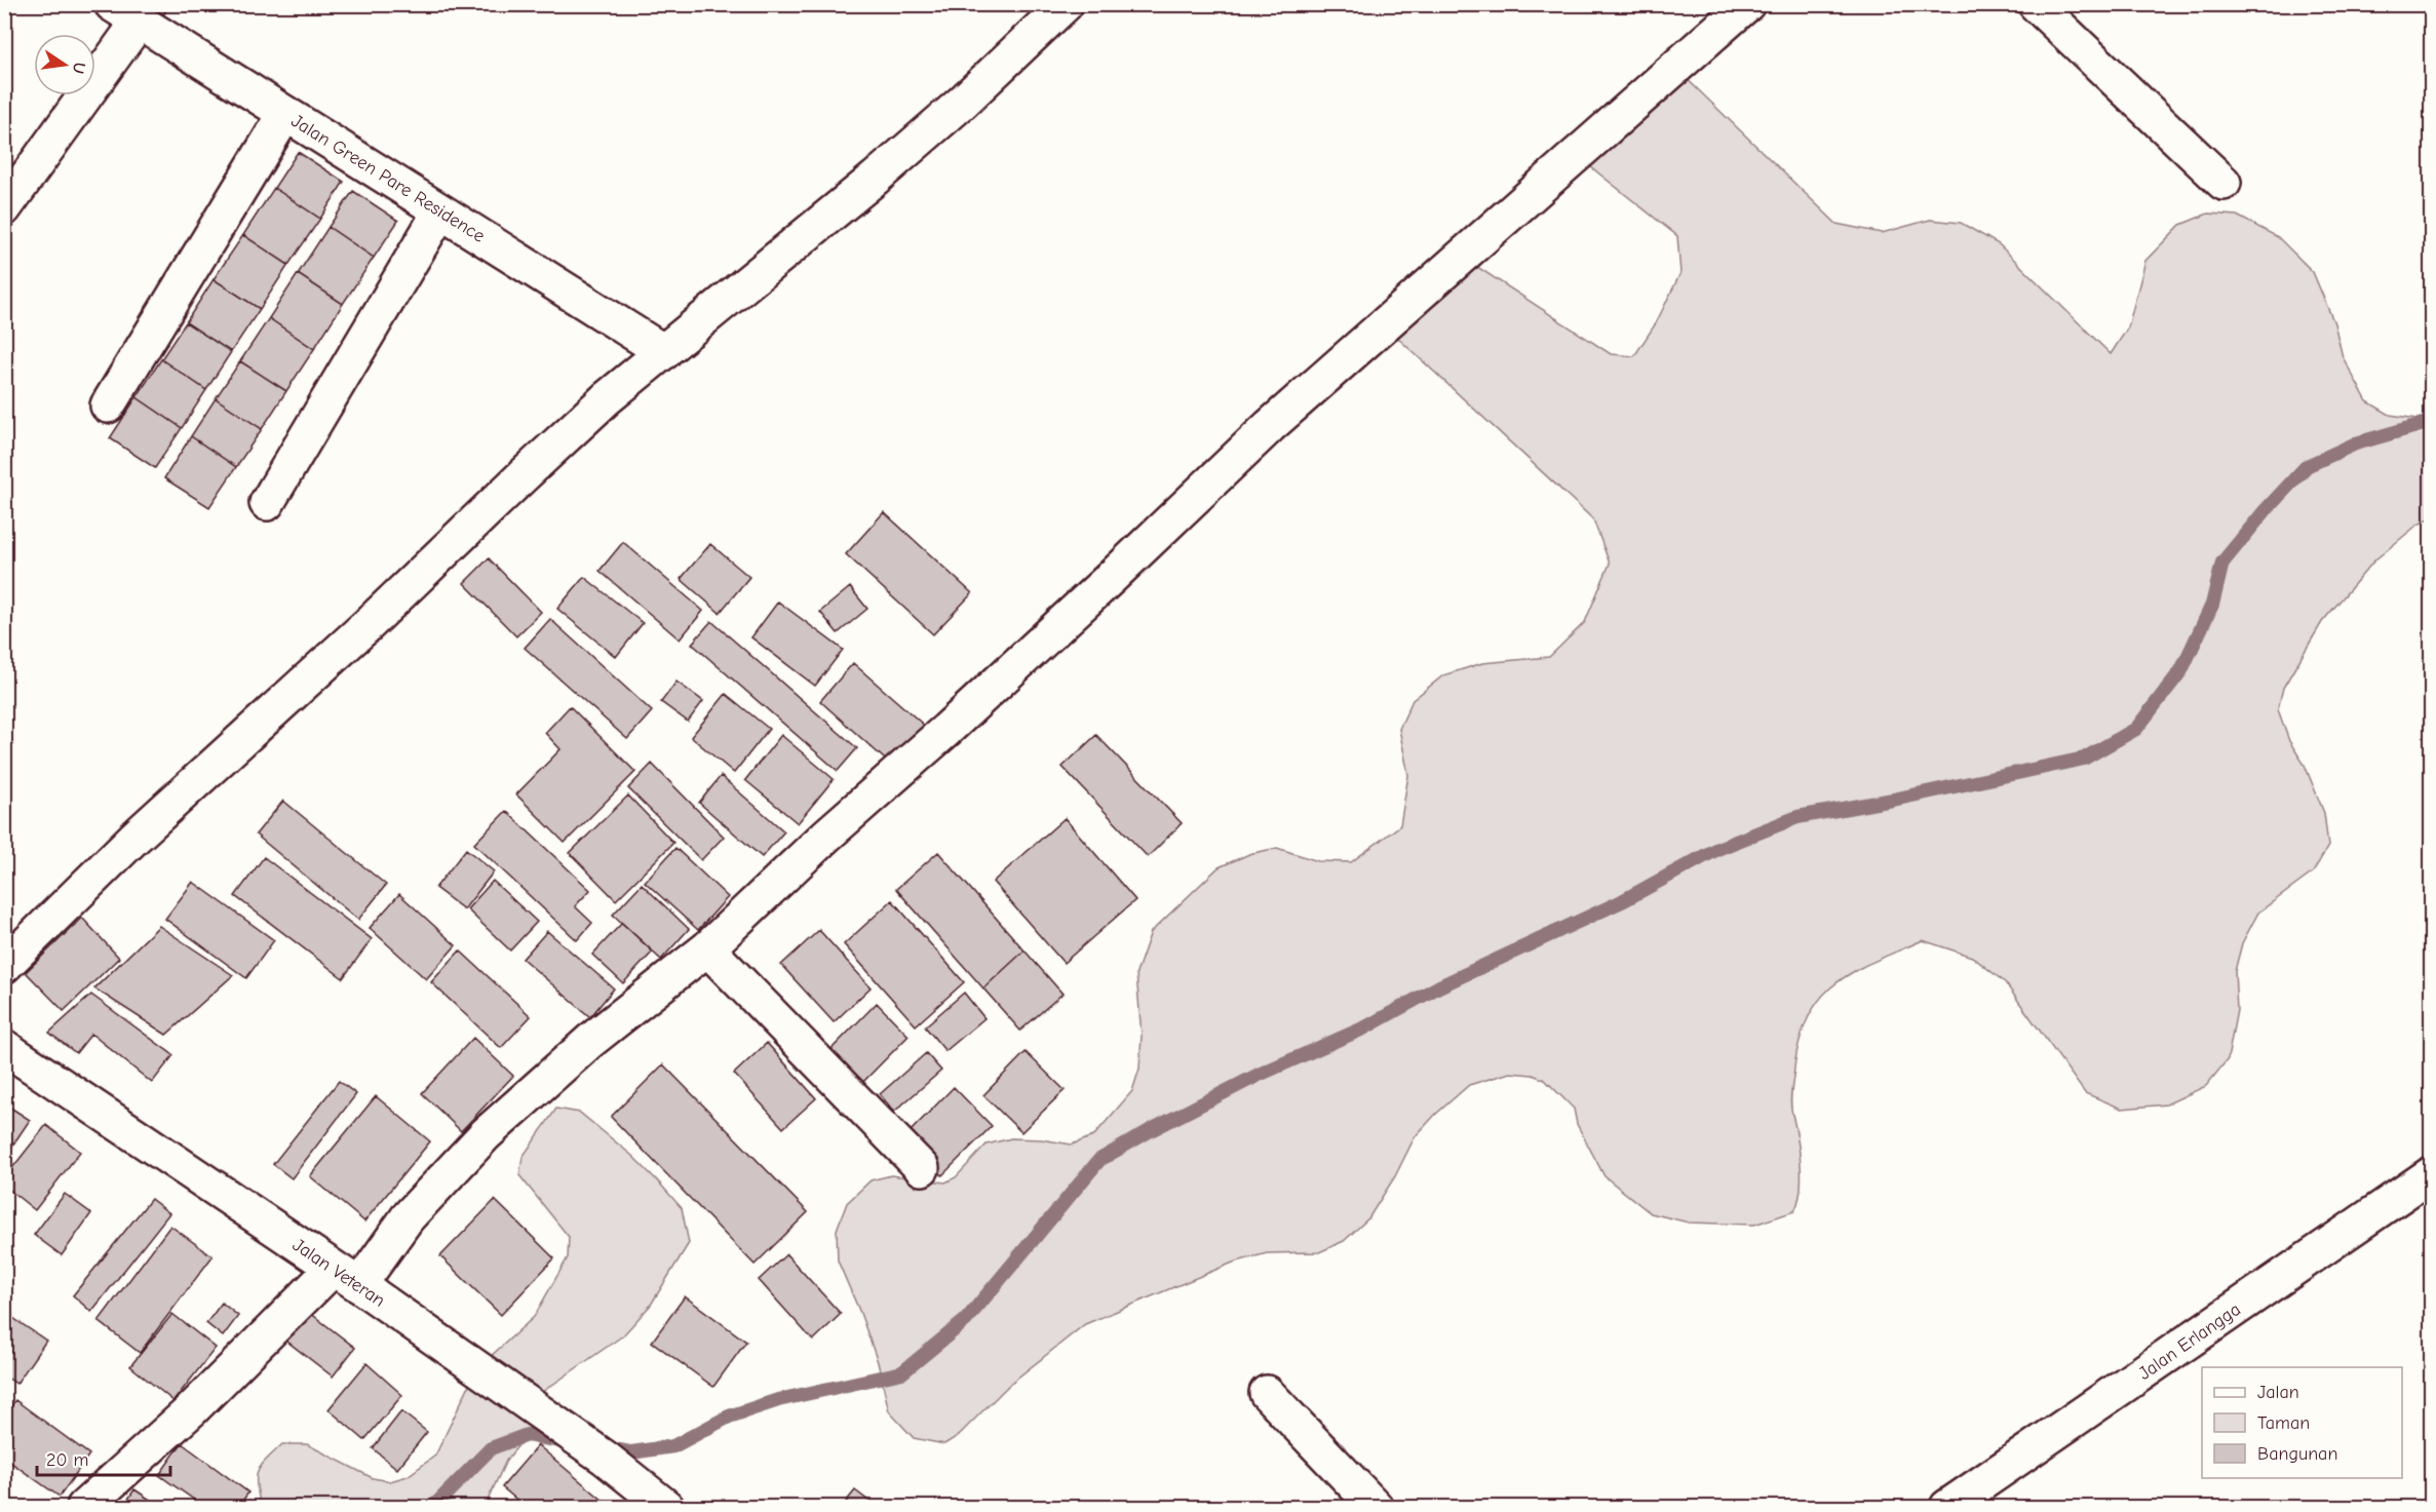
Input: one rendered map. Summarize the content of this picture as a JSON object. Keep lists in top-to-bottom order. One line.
{"streets":{"street":["Jalan Green Pare Residence","Jalan Veteran","Jalan Erlangga"]},"legend":["Jalan","Taman","Bangunan"],"scale_bar":"20 m","north":"right"}
